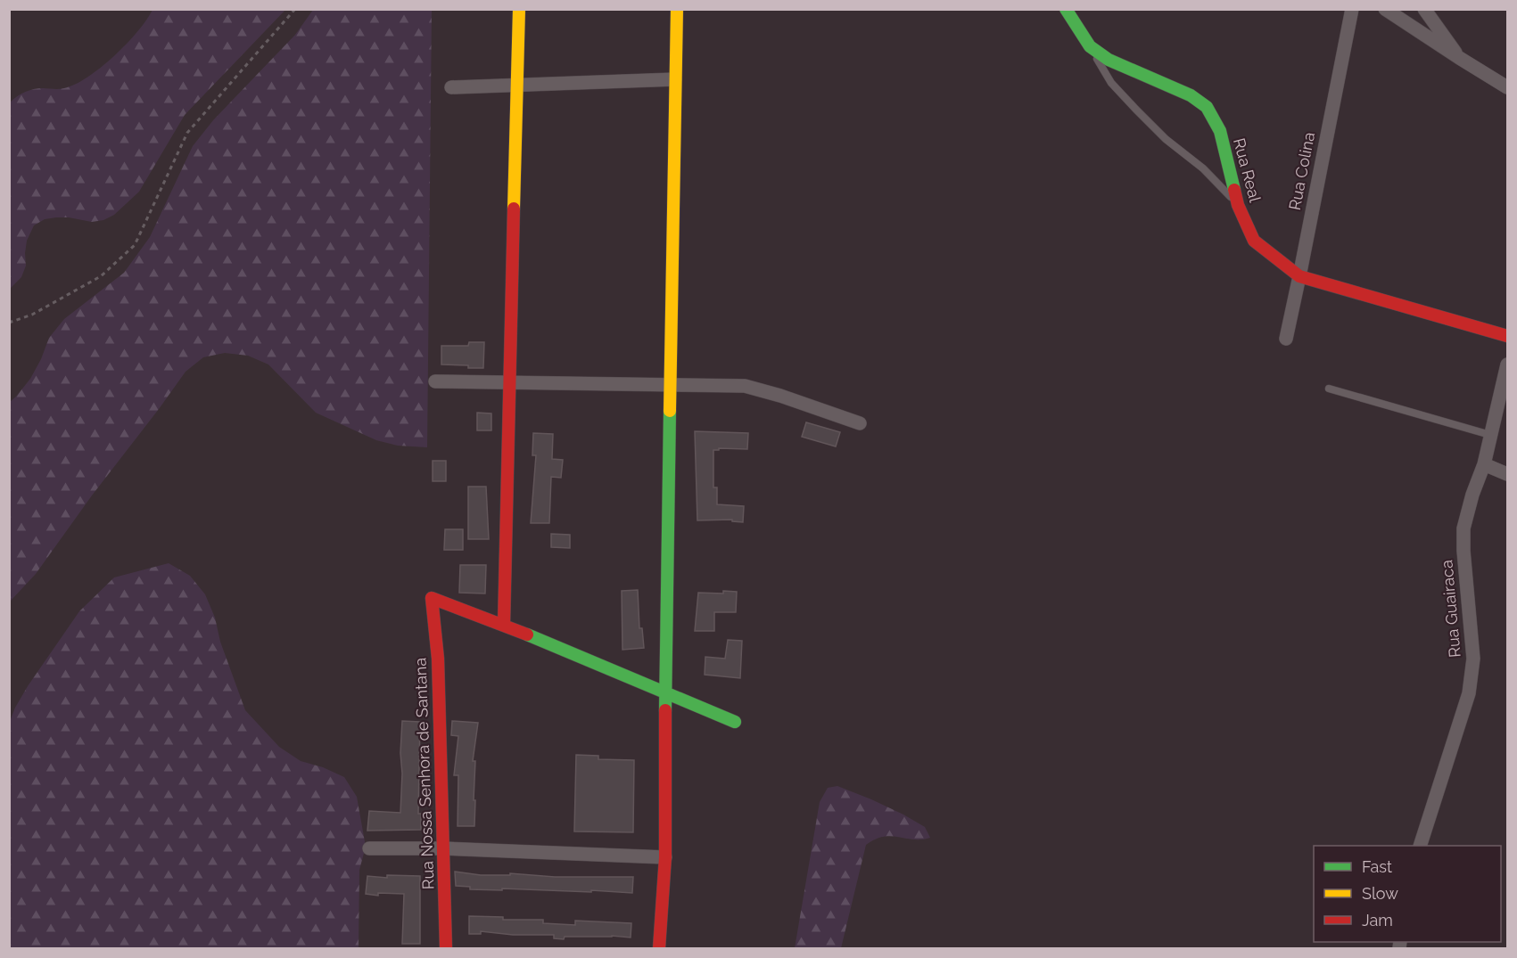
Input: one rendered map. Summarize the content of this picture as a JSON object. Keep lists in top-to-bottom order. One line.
{"streets":{"street":["Rua Real","Rua Colina","Rua Guairaca","Rua Nossa Senhora de Santana"]},"crossings":[["Rua Real","Rua Colina"]],"legend":["Fast","Slow","Jam"]}
